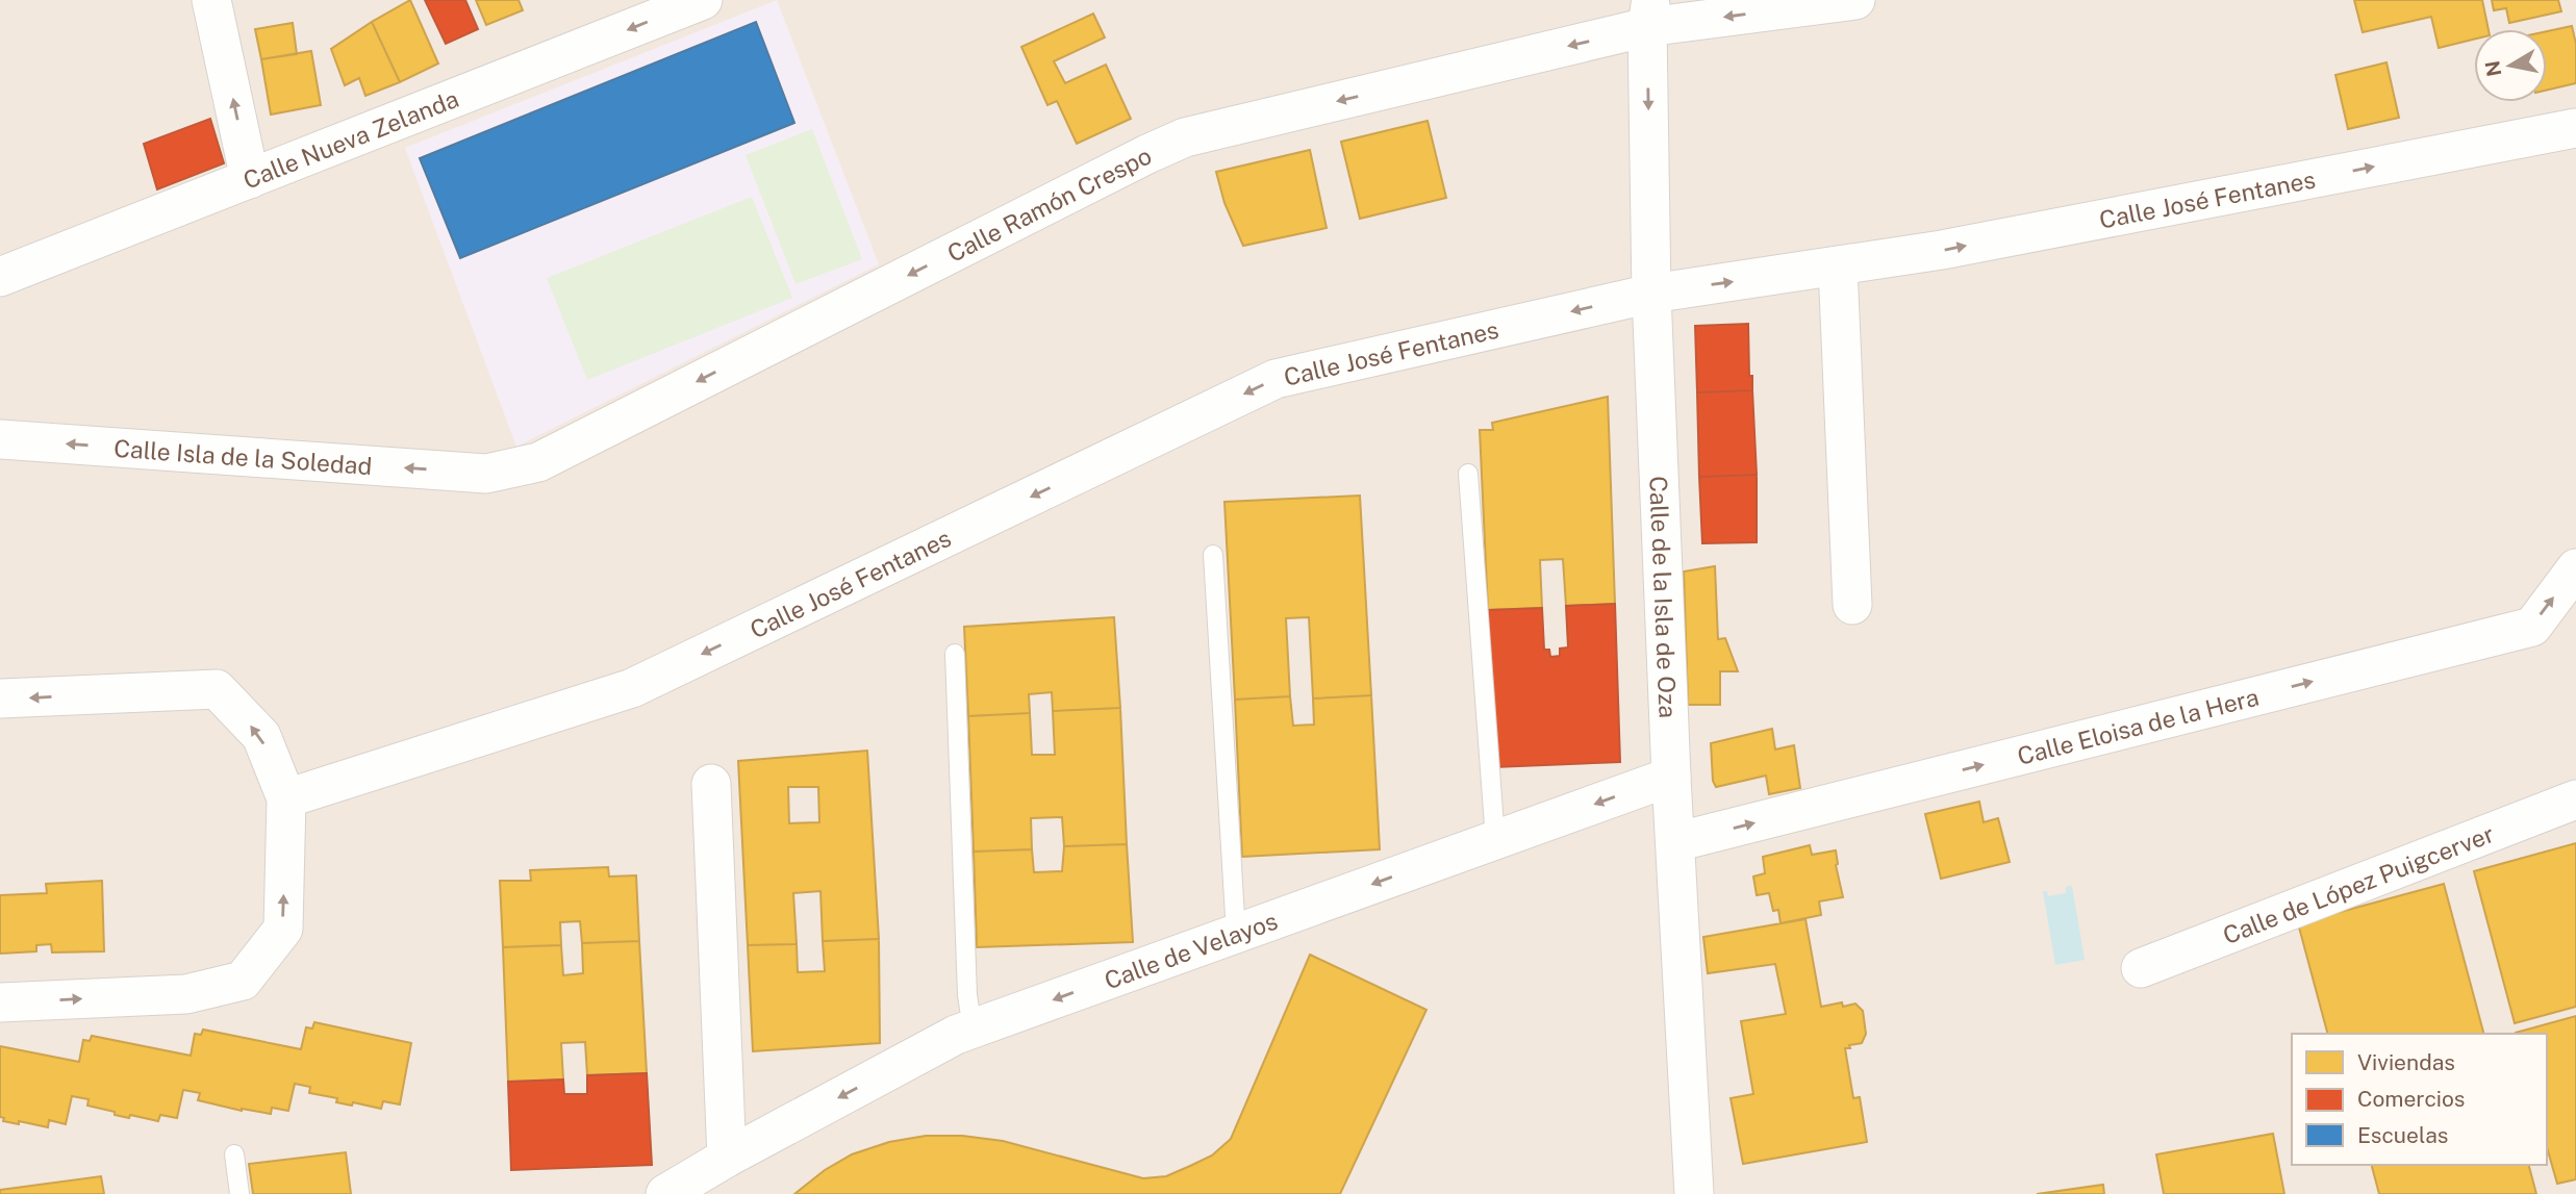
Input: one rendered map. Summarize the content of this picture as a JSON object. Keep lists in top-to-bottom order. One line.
{"streets":{"street":["Calle Nueva Zelanda","Calle José Fentanes","Calle Ramón Crespo","Calle Isla de la Soledad","Calle de la Isla de Oza","Calle Eloisa de la Hera","Calle de López Puigcerver","Calle de Velayos"]},"crossings":[["Calle José Fentanes","Calle de la Isla de Oza"],["Calle Ramón Crespo","Calle Isla de la Soledad"],["Calle Ramón Crespo","Calle de la Isla de Oza"],["Calle de la Isla de Oza","Calle Eloisa de la Hera"],["Calle de la Isla de Oza","Calle de Velayos"]],"one_way":["Calle Nueva Zelanda","Calle Ramón Crespo","Calle Isla de la Soledad","Calle Eloisa de la Hera","Calle de Velayos"],"legend":["Viviendas","Comercios","Escuelas"],"north":"left"}
